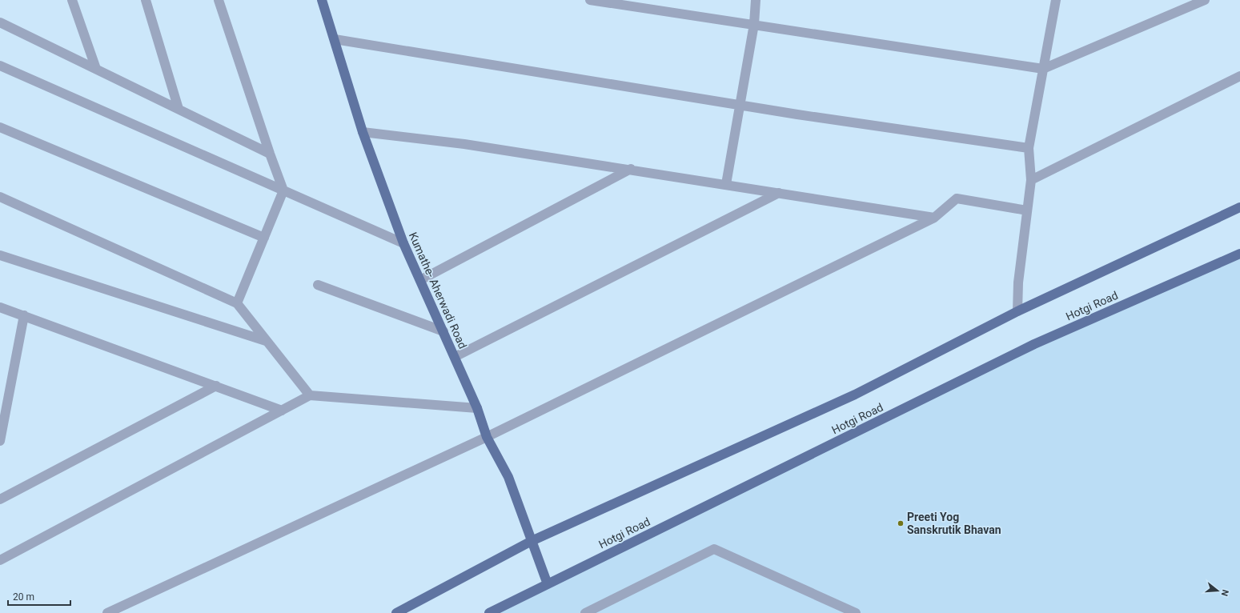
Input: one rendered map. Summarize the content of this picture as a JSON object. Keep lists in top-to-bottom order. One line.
{"streets":{"main road":["Kumathe- Aherwadi Road","Hotgi Road"]},"crossings":[["Kumathe- Aherwadi Road","Hotgi Road"]],"places":["Preeti Yog Sanskrutik Bhavan"],"scale_bar":"20 m","north":"right"}
